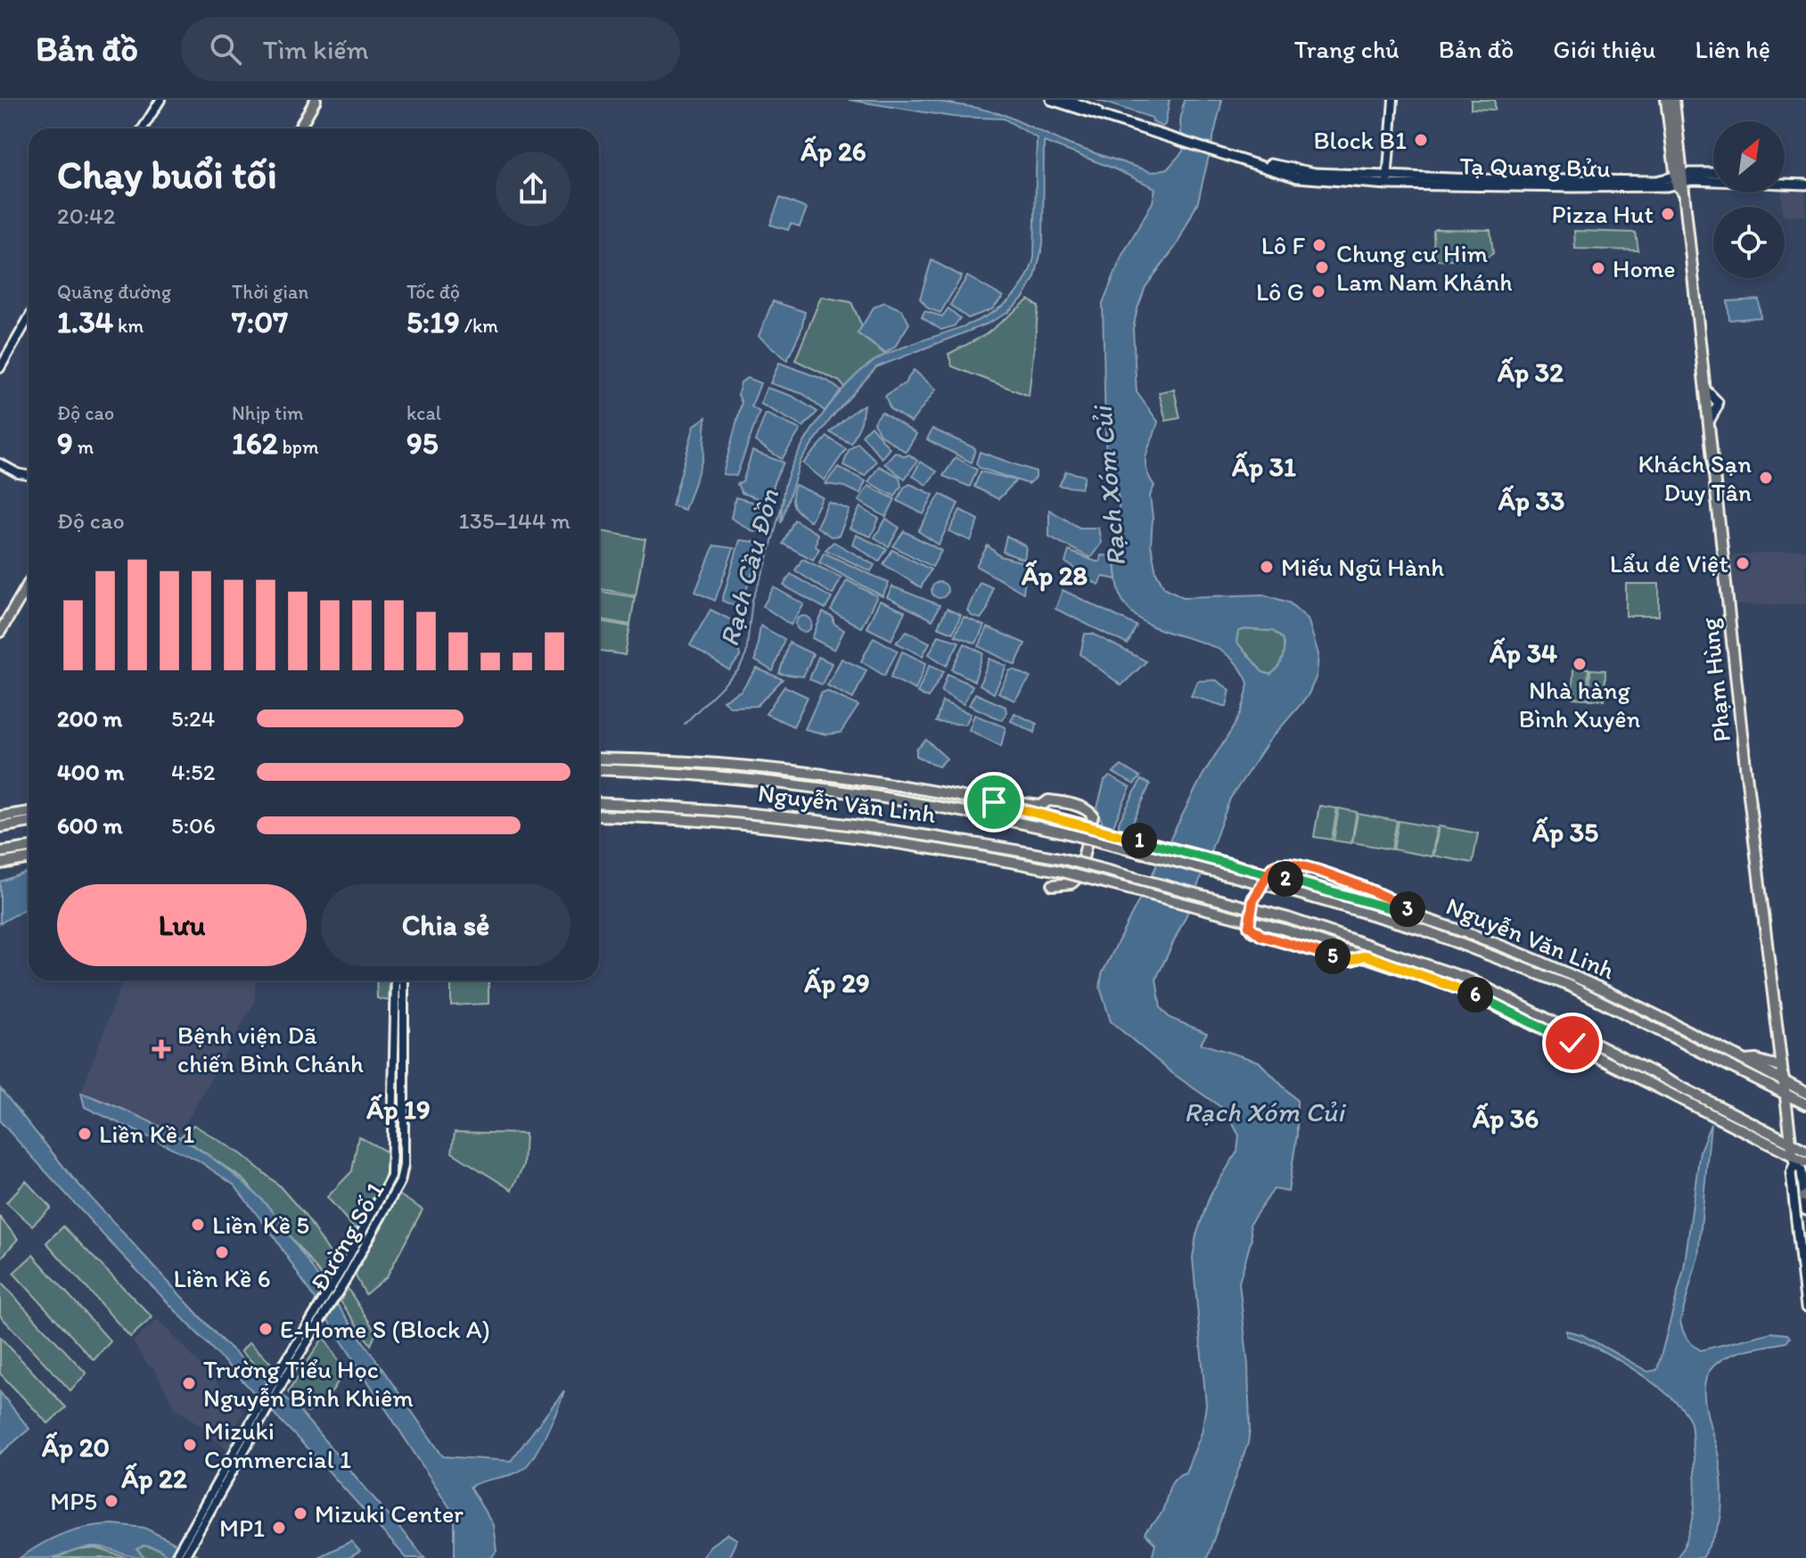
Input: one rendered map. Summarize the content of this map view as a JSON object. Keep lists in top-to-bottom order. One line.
{"streets":{"main road":["Tạ Quang Bửu","Phạm Hùng","Nguyễn Văn Linh"],"street":["Đường Số 1"]},"crossings":[["Tạ Quang Bửu","Phạm Hùng"],["Phạm Hùng","Nguyễn Văn Linh"]],"districts":["Ấp 26","Ấp 32","Ấp 31","Ấp 33","Ấp 28","Ấp 34","Ấp 35","Ấp 29","Ấp 19","Ấp 36","Ấp 20","Ấp 22"],"water":["Rạch Xóm Củi","Rạch Cầu Đồn"],"places":{"other":["Block B1","Pizza Hut","Lô F","Chung cư Him Lam Nam Khánh","Home","Lô G","Khách Sạn Duy Tân","Lẩu dê Việt","Miếu Ngũ Hành","Nhà hàng Bình Xuyên","Liền Kề 1","Liền Kề 5","Liền Kề 6","E-Home S (Block A)","Trường Tiểu Học Nguyễn Bỉnh Khiêm","Mizuki Commercial 1","MP5","Mizuki Center","MP1"],"health":["Bệnh viện Dã chiến Bình Chánh"]},"north":"top right","page":{"header":"Bản đồ","search":"Tìm kiếm","nav":["Trang chủ","Bản đồ","Giới thiệu","Liên hệ"],"heading":["Chạy buổi tối","20:42"],"stats":[["Quãng đường","1.34 km"],["Thời gian","7:07"],["Tốc độ","5:19 /km"],["Độ cao","9 m"],["Nhịp tim","162 bpm"],["kcal","95"]],"chart":["Độ cao","135–144 m"],"list":[{"name":"200 m","note":"5:24"},{"name":"400 m","note":"4:52"},{"name":"600 m","note":"5:06"}],"pins":["1","2","3","5","6"],"buttons":["Lưu","Chia sẻ"]}}
